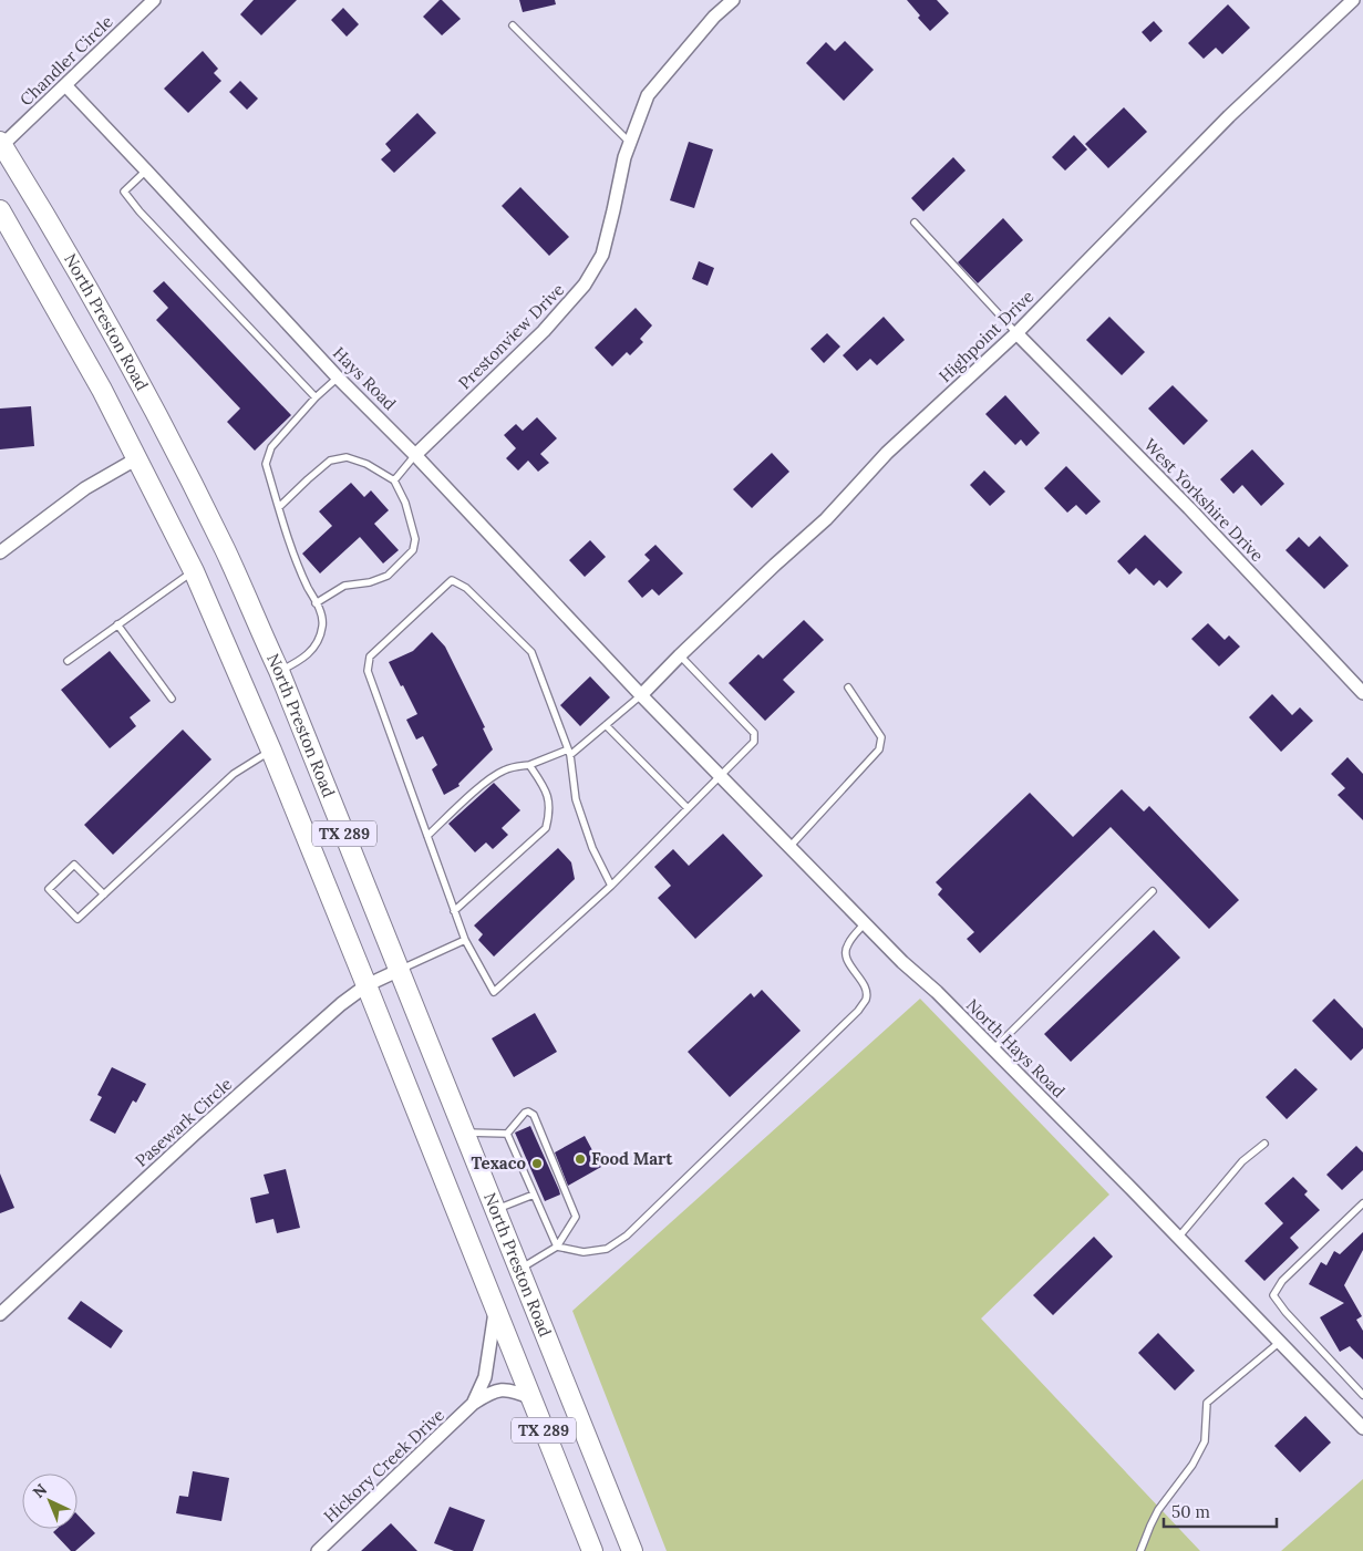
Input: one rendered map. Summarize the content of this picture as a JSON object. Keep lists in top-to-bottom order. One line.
{"streets":{"main road":["North Preston Road","TX 289"],"street":["Chandler Circle","Prestonview Drive","Highpoint Drive","Hays Road","West Yorkshire Drive","North Hays Road","Pasewark Circle","Hickory Creek Drive"]},"crossings":[["Chandler Circle","North Preston Road"],["Chandler Circle","Hays Road"],["North Preston Road","Pasewark Circle"],["Prestonview Drive","Hays Road"],["Highpoint Drive","Hays Road"],["Highpoint Drive","West Yorkshire Drive"],["Highpoint Drive","North Hays Road"],["Hays Road","North Hays Road"],["TX 289","Pasewark Circle"],["TX 289","Hickory Creek Drive"]],"places":["Food Mart","Texaco"],"scale_bar":"50 m","north":"top left"}
